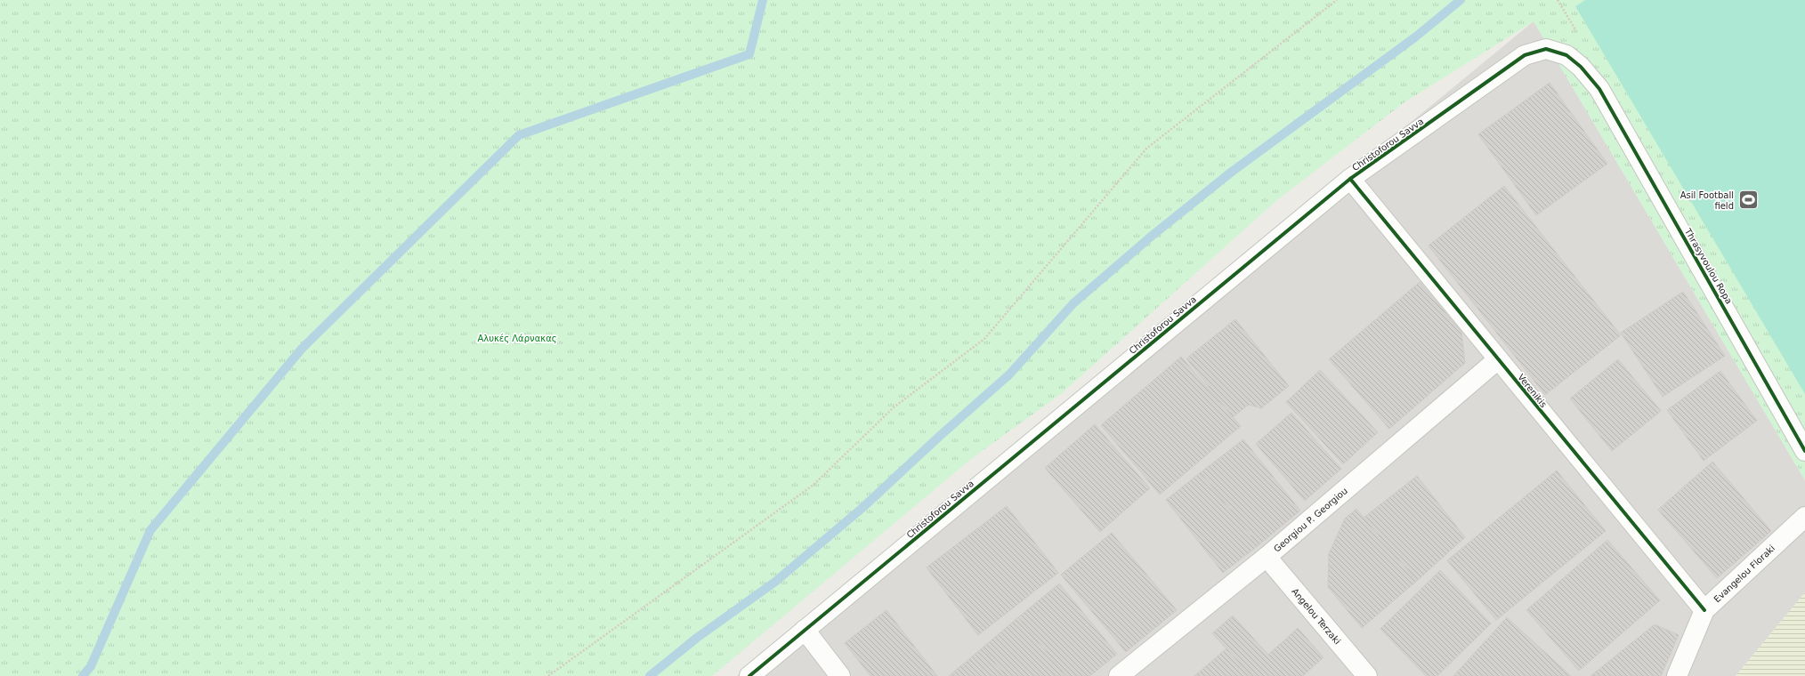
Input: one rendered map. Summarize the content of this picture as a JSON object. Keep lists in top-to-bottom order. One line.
{"streets":{"street":["Christoforou Savva","Thrasyvoulou Ropa","Verenikis","Georgiou P. Georgiou","Evangelou Floraki","Angelou Terzaki"]},"crossings":[["Christoforou Savva","Thrasyvoulou Ropa"],["Christoforou Savva","Verenikis"],["Verenikis","Georgiou P. Georgiou"],["Verenikis","Evangelou Floraki"],["Georgiou P. Georgiou","Angelou Terzaki"]],"parks":["Αλυκές Λάρνακας"],"places":{"sports":["Asil Football field"]}}
